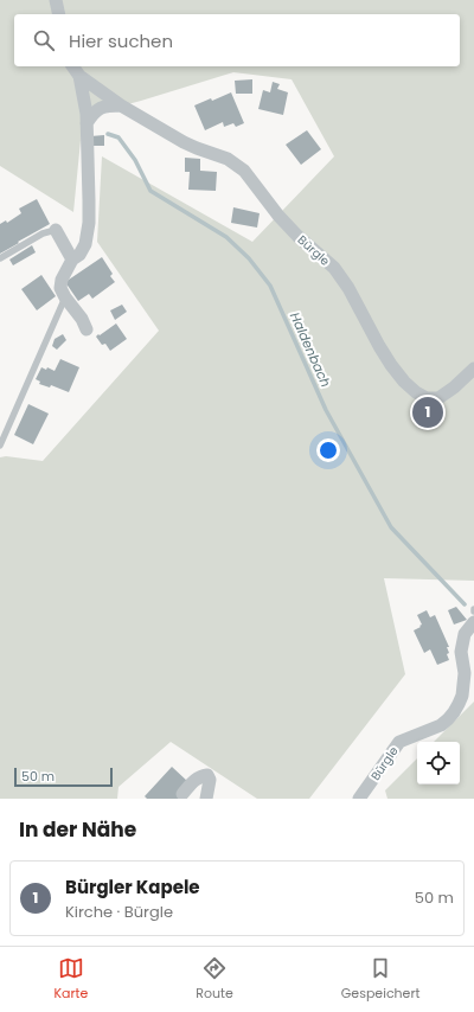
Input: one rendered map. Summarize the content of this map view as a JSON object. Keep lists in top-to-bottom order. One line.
{"streets":{"street":["Bürgle"]},"water":["Haldenbach"],"scale_bar":"50 m","page":{"search":"Hier suchen","pins":"1","scale":"50 m","heading":"In der Nähe","list":[{"mark":"1","name":"Bürgler Kapele","note":"Kirche · Bürgle","value":"50 m"}],"nav":["Karte","Route","Gespeichert"]}}
